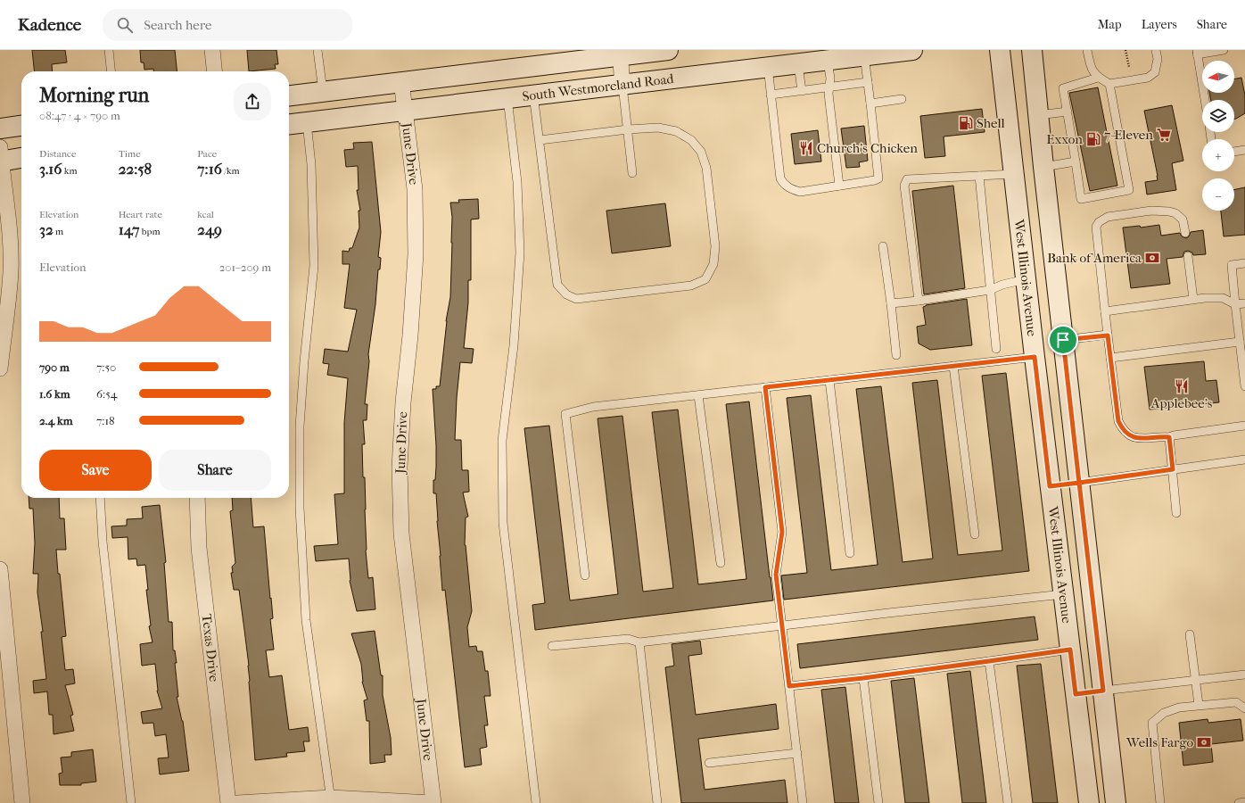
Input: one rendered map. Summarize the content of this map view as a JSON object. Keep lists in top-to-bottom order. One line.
{"streets":{"main road":["South Westmoreland Road","West Illinois Avenue"],"street":["June Drive","Texas Drive"]},"crossings":[["South Westmoreland Road","June Drive"]],"places":{"fuel station":["Shell","Exxon"],"supermarket":["7-Eleven"],"restaurant":["Church's Chicken","Applebee's"],"bank":["Bank of America","Wells Fargo"]},"north":"left","page":{"header":"Kadence","search":"Search here","nav":["Map","Layers","Share"],"map_buttons":["+","−"],"heading":["Morning run","08:47 · 4 × 790 m"],"stats":[["Distance","3.16 km"],["Time","22:58"],["Pace","7:16 /km"],["Elevation","32 m"],["Heart rate","147 bpm"],["kcal","249"]],"chart":["Elevation","201–209 m"],"list":[{"name":"790 m","note":"7:50"},{"name":"1.6 km","note":"6:54"},{"name":"2.4 km","note":"7:18"}],"buttons":["Save","Share"]}}
